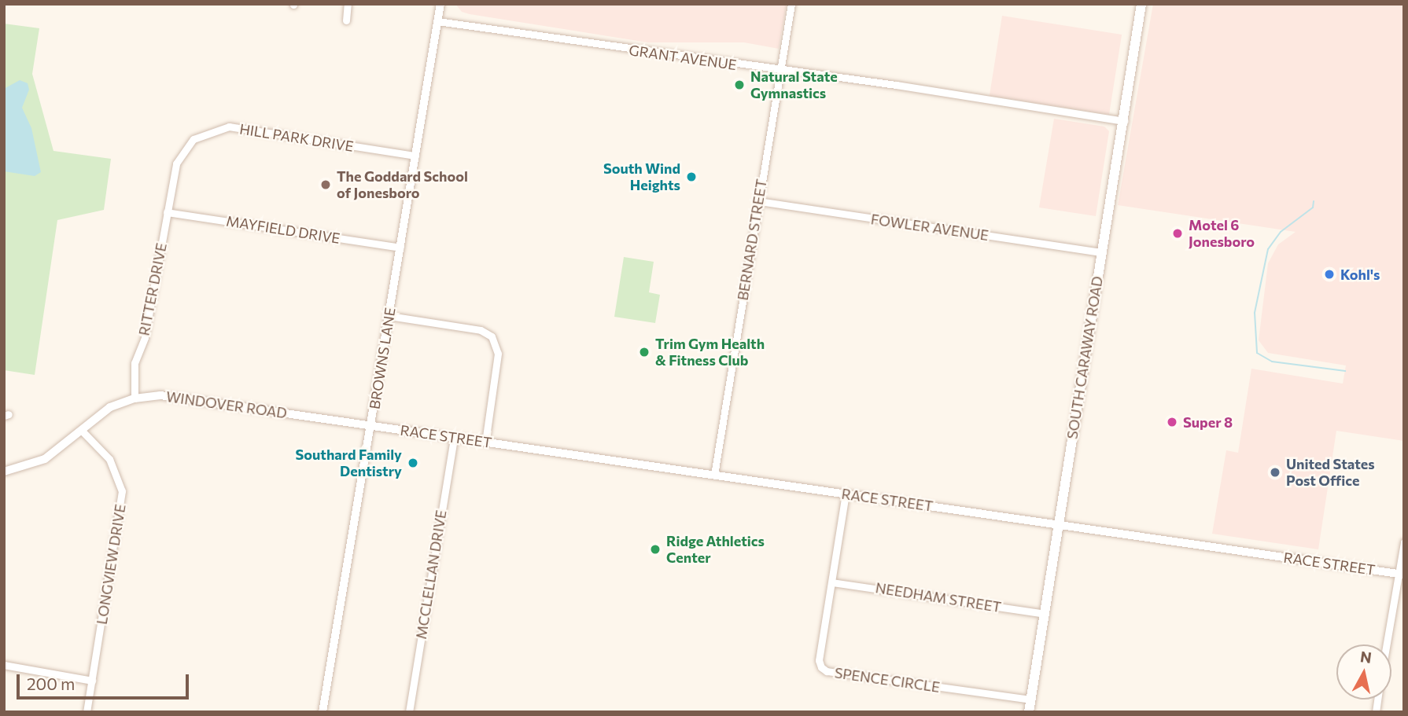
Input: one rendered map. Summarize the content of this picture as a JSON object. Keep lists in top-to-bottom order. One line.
{"streets":{"main road":["SOUTH CARAWAY ROAD"],"street":["GRANT AVENUE","HILL PARK DRIVE","FOWLER AVENUE","MAYFIELD DRIVE","BERNARD STREET","RITTER DRIVE","BROWNS LANE","WINDOVER ROAD","RACE STREET","LONGVIEW DRIVE","MCCLELLAN DRIVE","NEEDHAM STREET","SPENCE CIRCLE"]},"crossings":[["GRANT AVENUE","BERNARD STREET"],["GRANT AVENUE","SOUTH CARAWAY ROAD"],["GRANT AVENUE","BROWNS LANE"],["HILL PARK DRIVE","MAYFIELD DRIVE"],["HILL PARK DRIVE","RITTER DRIVE"],["HILL PARK DRIVE","BROWNS LANE"],["FOWLER AVENUE","BERNARD STREET"],["FOWLER AVENUE","SOUTH CARAWAY ROAD"],["MAYFIELD DRIVE","RITTER DRIVE"],["MAYFIELD DRIVE","BROWNS LANE"],["BERNARD STREET","RACE STREET"],["RITTER DRIVE","WINDOVER ROAD"],["SOUTH CARAWAY ROAD","RACE STREET"],["SOUTH CARAWAY ROAD","NEEDHAM STREET"],["SOUTH CARAWAY ROAD","SPENCE CIRCLE"],["BROWNS LANE","WINDOVER ROAD"],["BROWNS LANE","RACE STREET"],["WINDOVER ROAD","RACE STREET"],["WINDOVER ROAD","LONGVIEW DRIVE"],["RACE STREET","MCCLELLAN DRIVE"],["RACE STREET","SPENCE CIRCLE"],["NEEDHAM STREET","SPENCE CIRCLE"]],"places":["Natural State Gymnastics","South Wind Heights","The Goddard School of Jonesboro","Motel 6 Jonesboro","Kohl's","Trim Gym Health & Fitness Club","Super 8","Southard Family Dentistry","United States Post Office","Ridge Athletics Center"],"scale_bar":"200 m","north":"top"}
